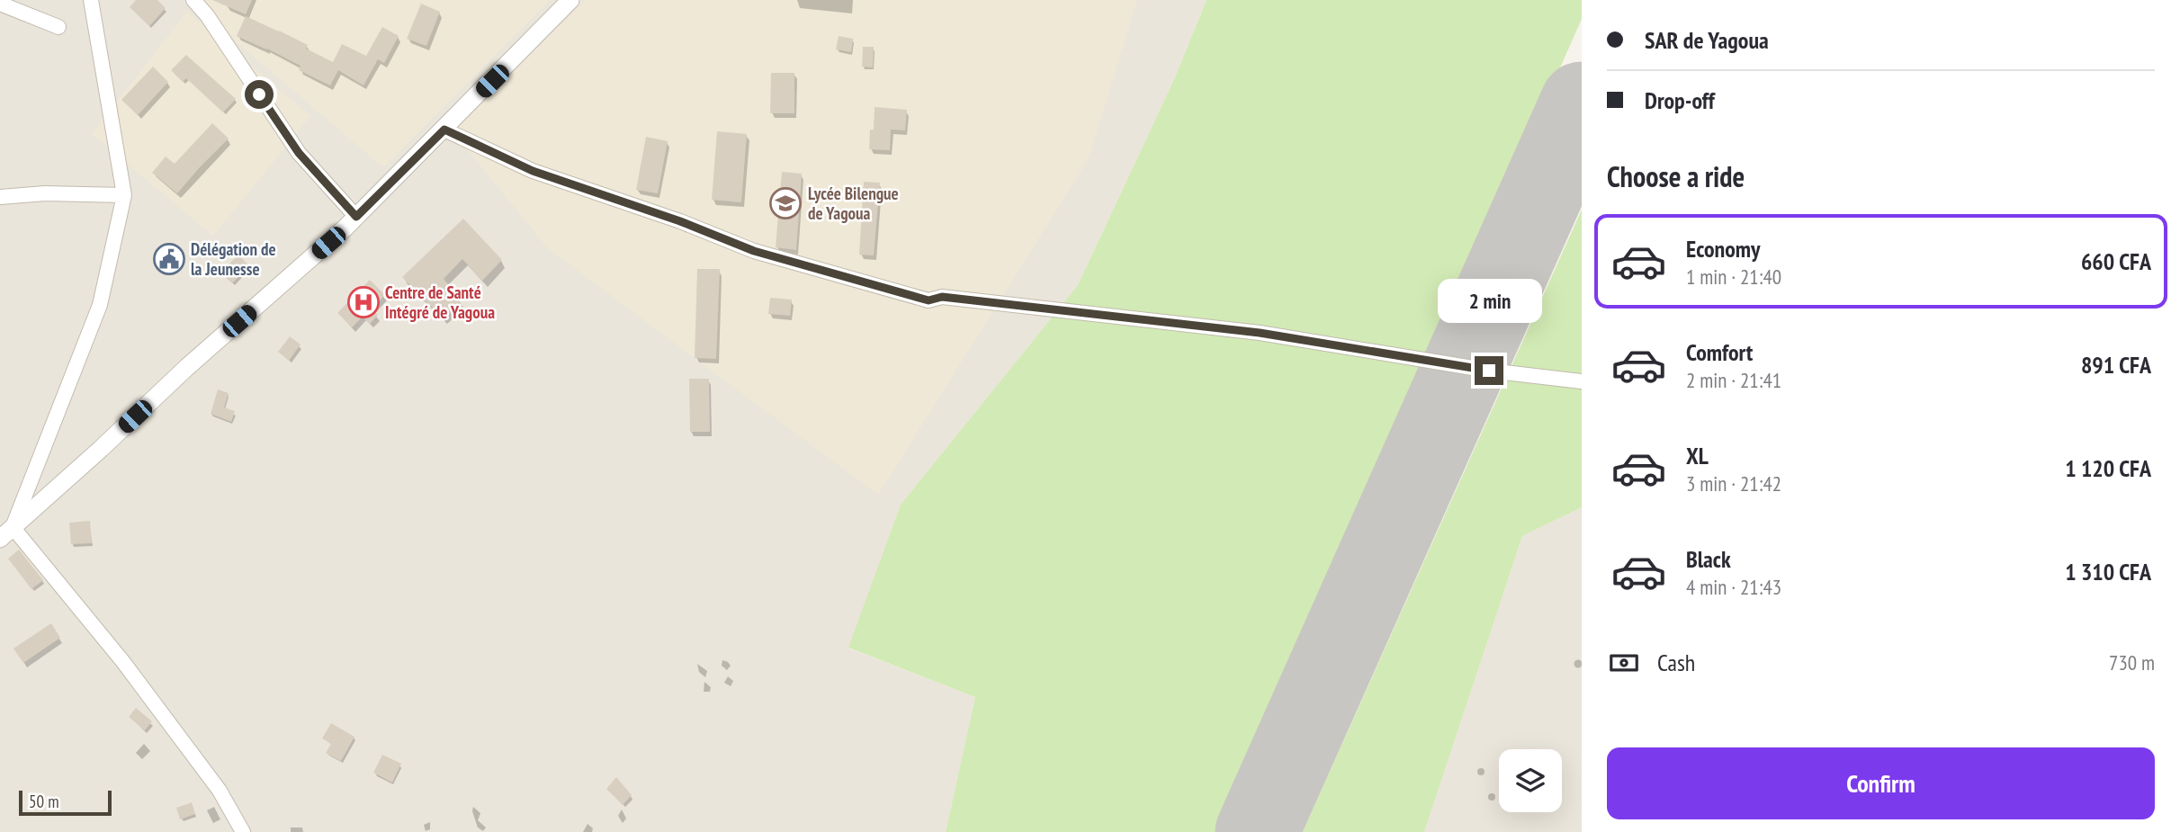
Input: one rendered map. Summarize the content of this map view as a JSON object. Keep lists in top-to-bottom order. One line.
{"places":{"school or university":["Lycée Bilengue de Yagoua"],"public building":["Délégation de la Jeunesse"],"hospital":["Centre de Santé Intégré de Yagoua"]},"scale_bar":"50 m","page":{"banner":["SAR de Yagoua","Drop-off"],"heading":"Choose a ride","list":[{"name":"Economy","note":"1 min · 21:40","value":"660 CFA"},{"name":"Comfort","note":"2 min · 21:41","value":"891 CFA"},{"name":"XL","note":"3 min · 21:42","value":"1 120 CFA"},{"name":"Black","note":"4 min · 21:43","value":"1 310 CFA"}],"bubble":"2 min","pay":["Cash","730 m"],"buttons":"Confirm","scale":"50 m"}}
